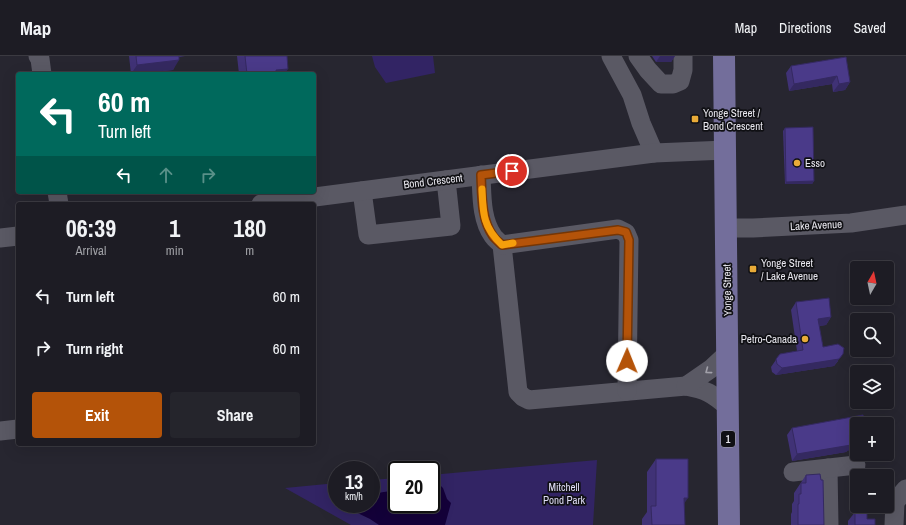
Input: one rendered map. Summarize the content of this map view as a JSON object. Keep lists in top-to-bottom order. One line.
{"streets":{"main road":["Yonge Street","1"],"street":["Bond Crescent","Lake Avenue"]},"crossings":[["Bond Crescent","Yonge Street"],["Lake Avenue","Yonge Street"]],"parks":["Mitchell Pond Park"],"places":{"transit":["Yonge Street / Bond Crescent","Yonge Street / Lake Avenue"],"other":["Esso","Petro-Canada"]},"north":"top","page":{"header":"Map","nav":["Map","Directions","Saved"],"turn":["60 m","Turn left"],"eta":["06:39","Arrival","1","min","180","m"],"map_buttons":["+","−"],"list":[{"name":"Turn left","value":"60 m"},{"name":"Turn right","value":"60 m"}],"buttons":["Exit","Share"],"speed":"13 km/h","limit":"20"}}
